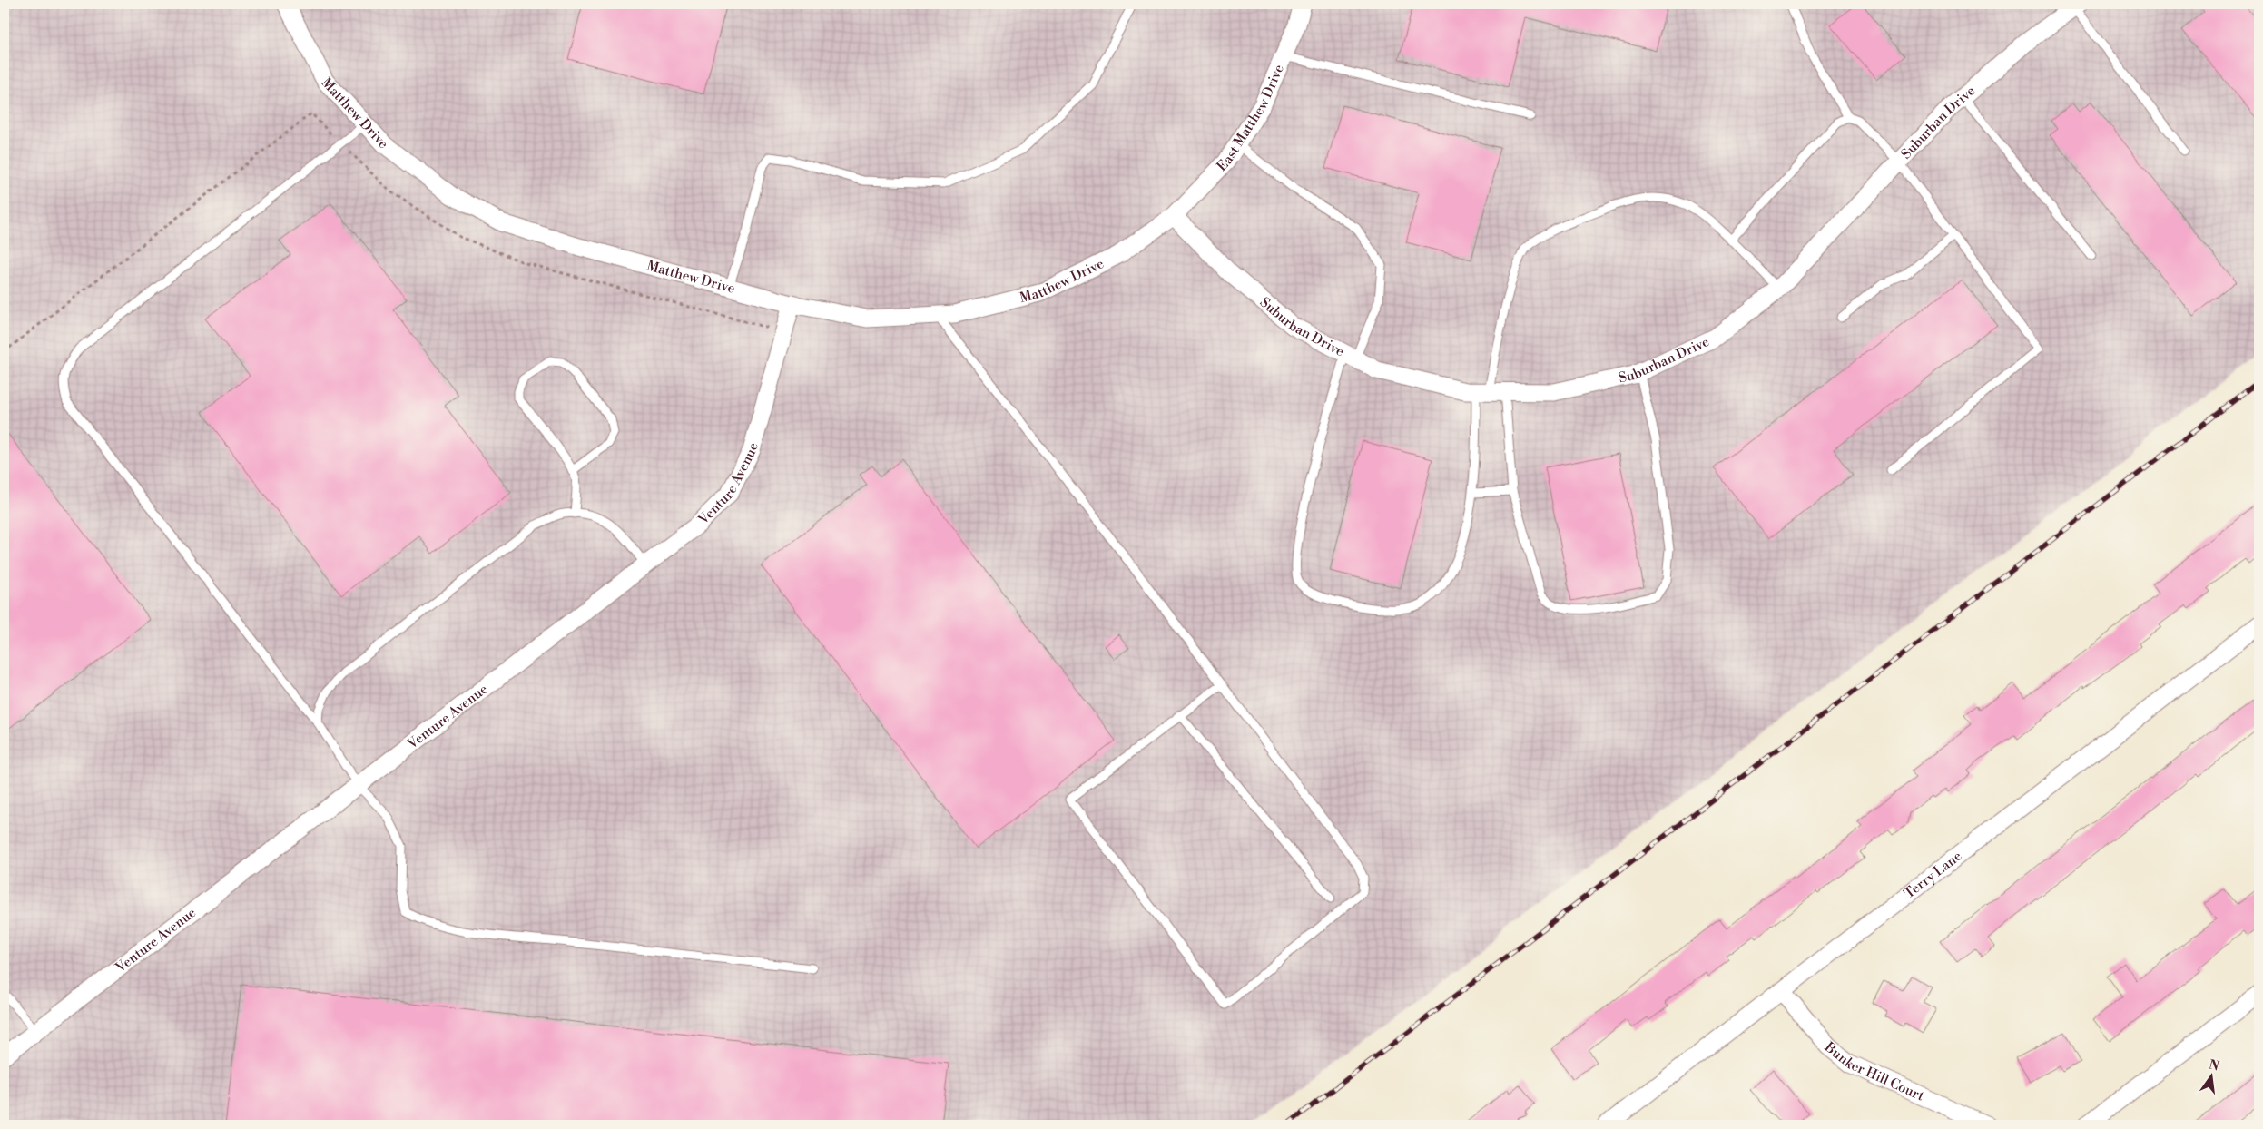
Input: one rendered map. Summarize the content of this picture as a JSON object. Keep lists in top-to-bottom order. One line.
{"streets":{"street":["Matthew Drive","East Matthew Drive","Suburban Drive","Venture Avenue","Terry Lane","Bunker Hill Court"]},"crossings":[["Matthew Drive","East Matthew Drive"],["Matthew Drive","Suburban Drive"],["Matthew Drive","Venture Avenue"],["East Matthew Drive","Suburban Drive"],["Terry Lane","Bunker Hill Court"]],"north":"top"}
